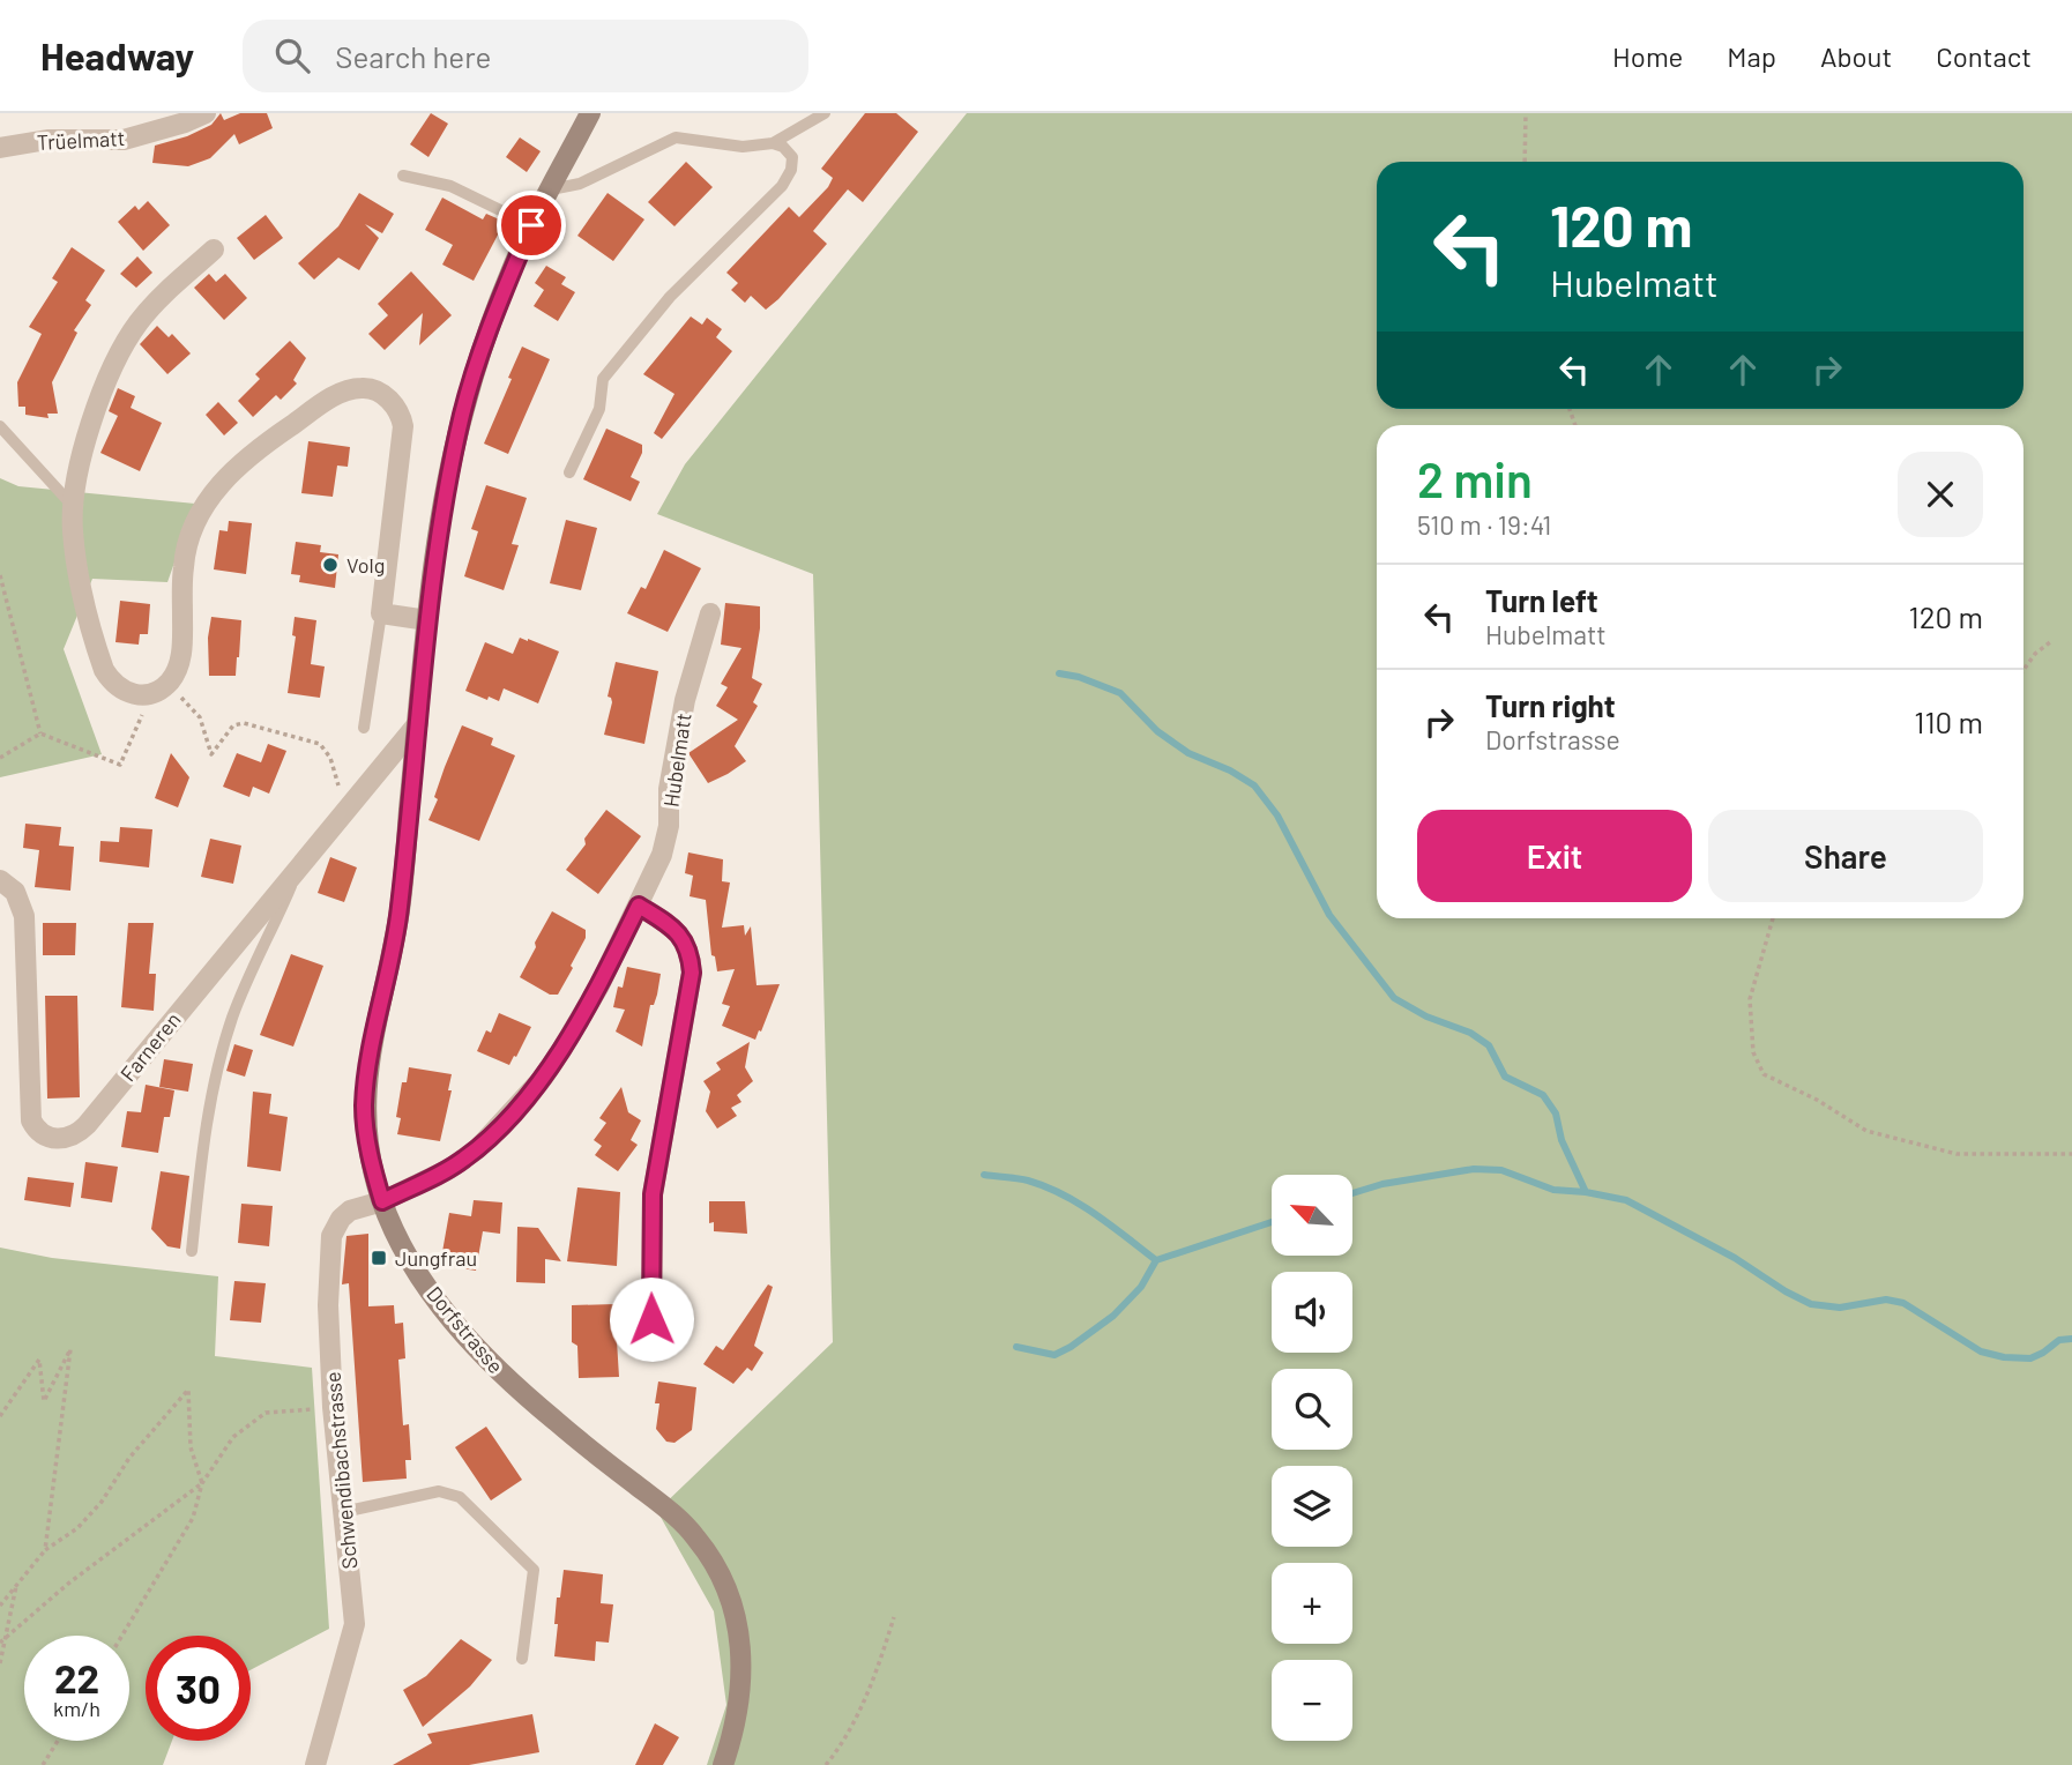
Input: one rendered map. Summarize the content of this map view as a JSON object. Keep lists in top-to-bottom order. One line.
{"streets":{"street":["Trüelmatt","Hubelmatt","Farneren","Dorfstrasse","Schwendibachstrasse"]},"crossings":[["Hubelmatt","Dorfstrasse"],["Hubelmatt","Schwendibachstrasse"],["Farneren","Dorfstrasse"],["Dorfstrasse","Schwendibachstrasse"]],"places":{"other":["Volg"],"transit":["Jungfrau"]},"north":"top left","page":{"header":"Headway","search":"Search here","nav":["Home","Map","About","Contact"],"turn":["120 m","Hubelmatt"],"heading":["2 min","510 m · 19:41"],"list":[{"name":"Turn left","note":"Hubelmatt","value":"120 m"},{"name":"Turn right","note":"Dorfstrasse","value":"110 m"}],"buttons":["Exit","Share"],"map_buttons":["+","−"],"speed":"22 km/h","limit":"30"}}
